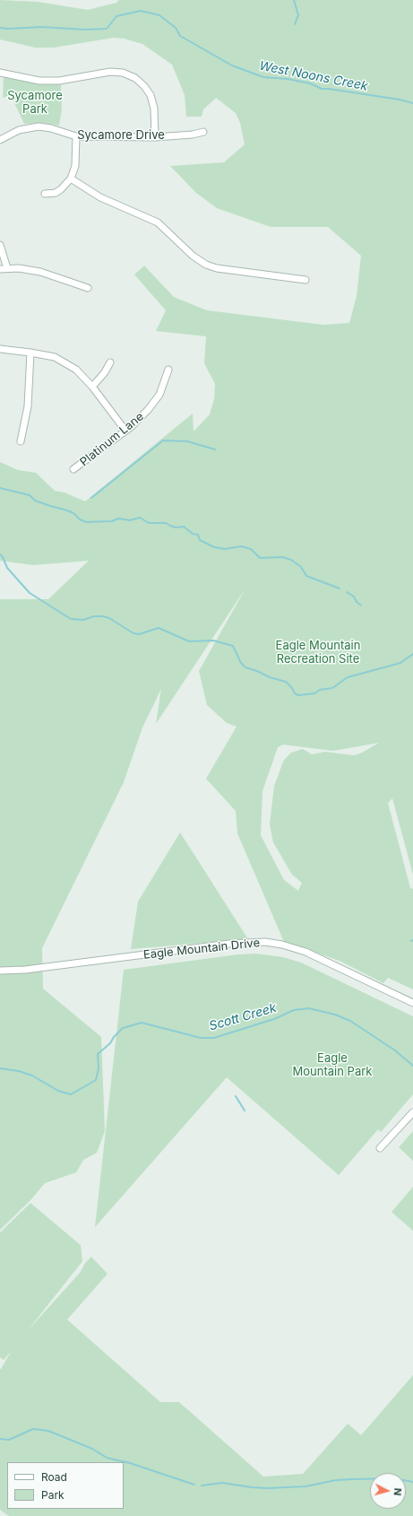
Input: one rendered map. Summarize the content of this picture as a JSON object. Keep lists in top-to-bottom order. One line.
{"streets":{"street":["Sycamore Drive","Platinum Lane","Eagle Mountain Drive"]},"water":["West Noons Creek","Scott Creek"],"parks":["Sycamore Park","Eagle Mountain Recreation Site","Eagle Mountain Park"],"legend":["Road","Park"],"north":"right"}
